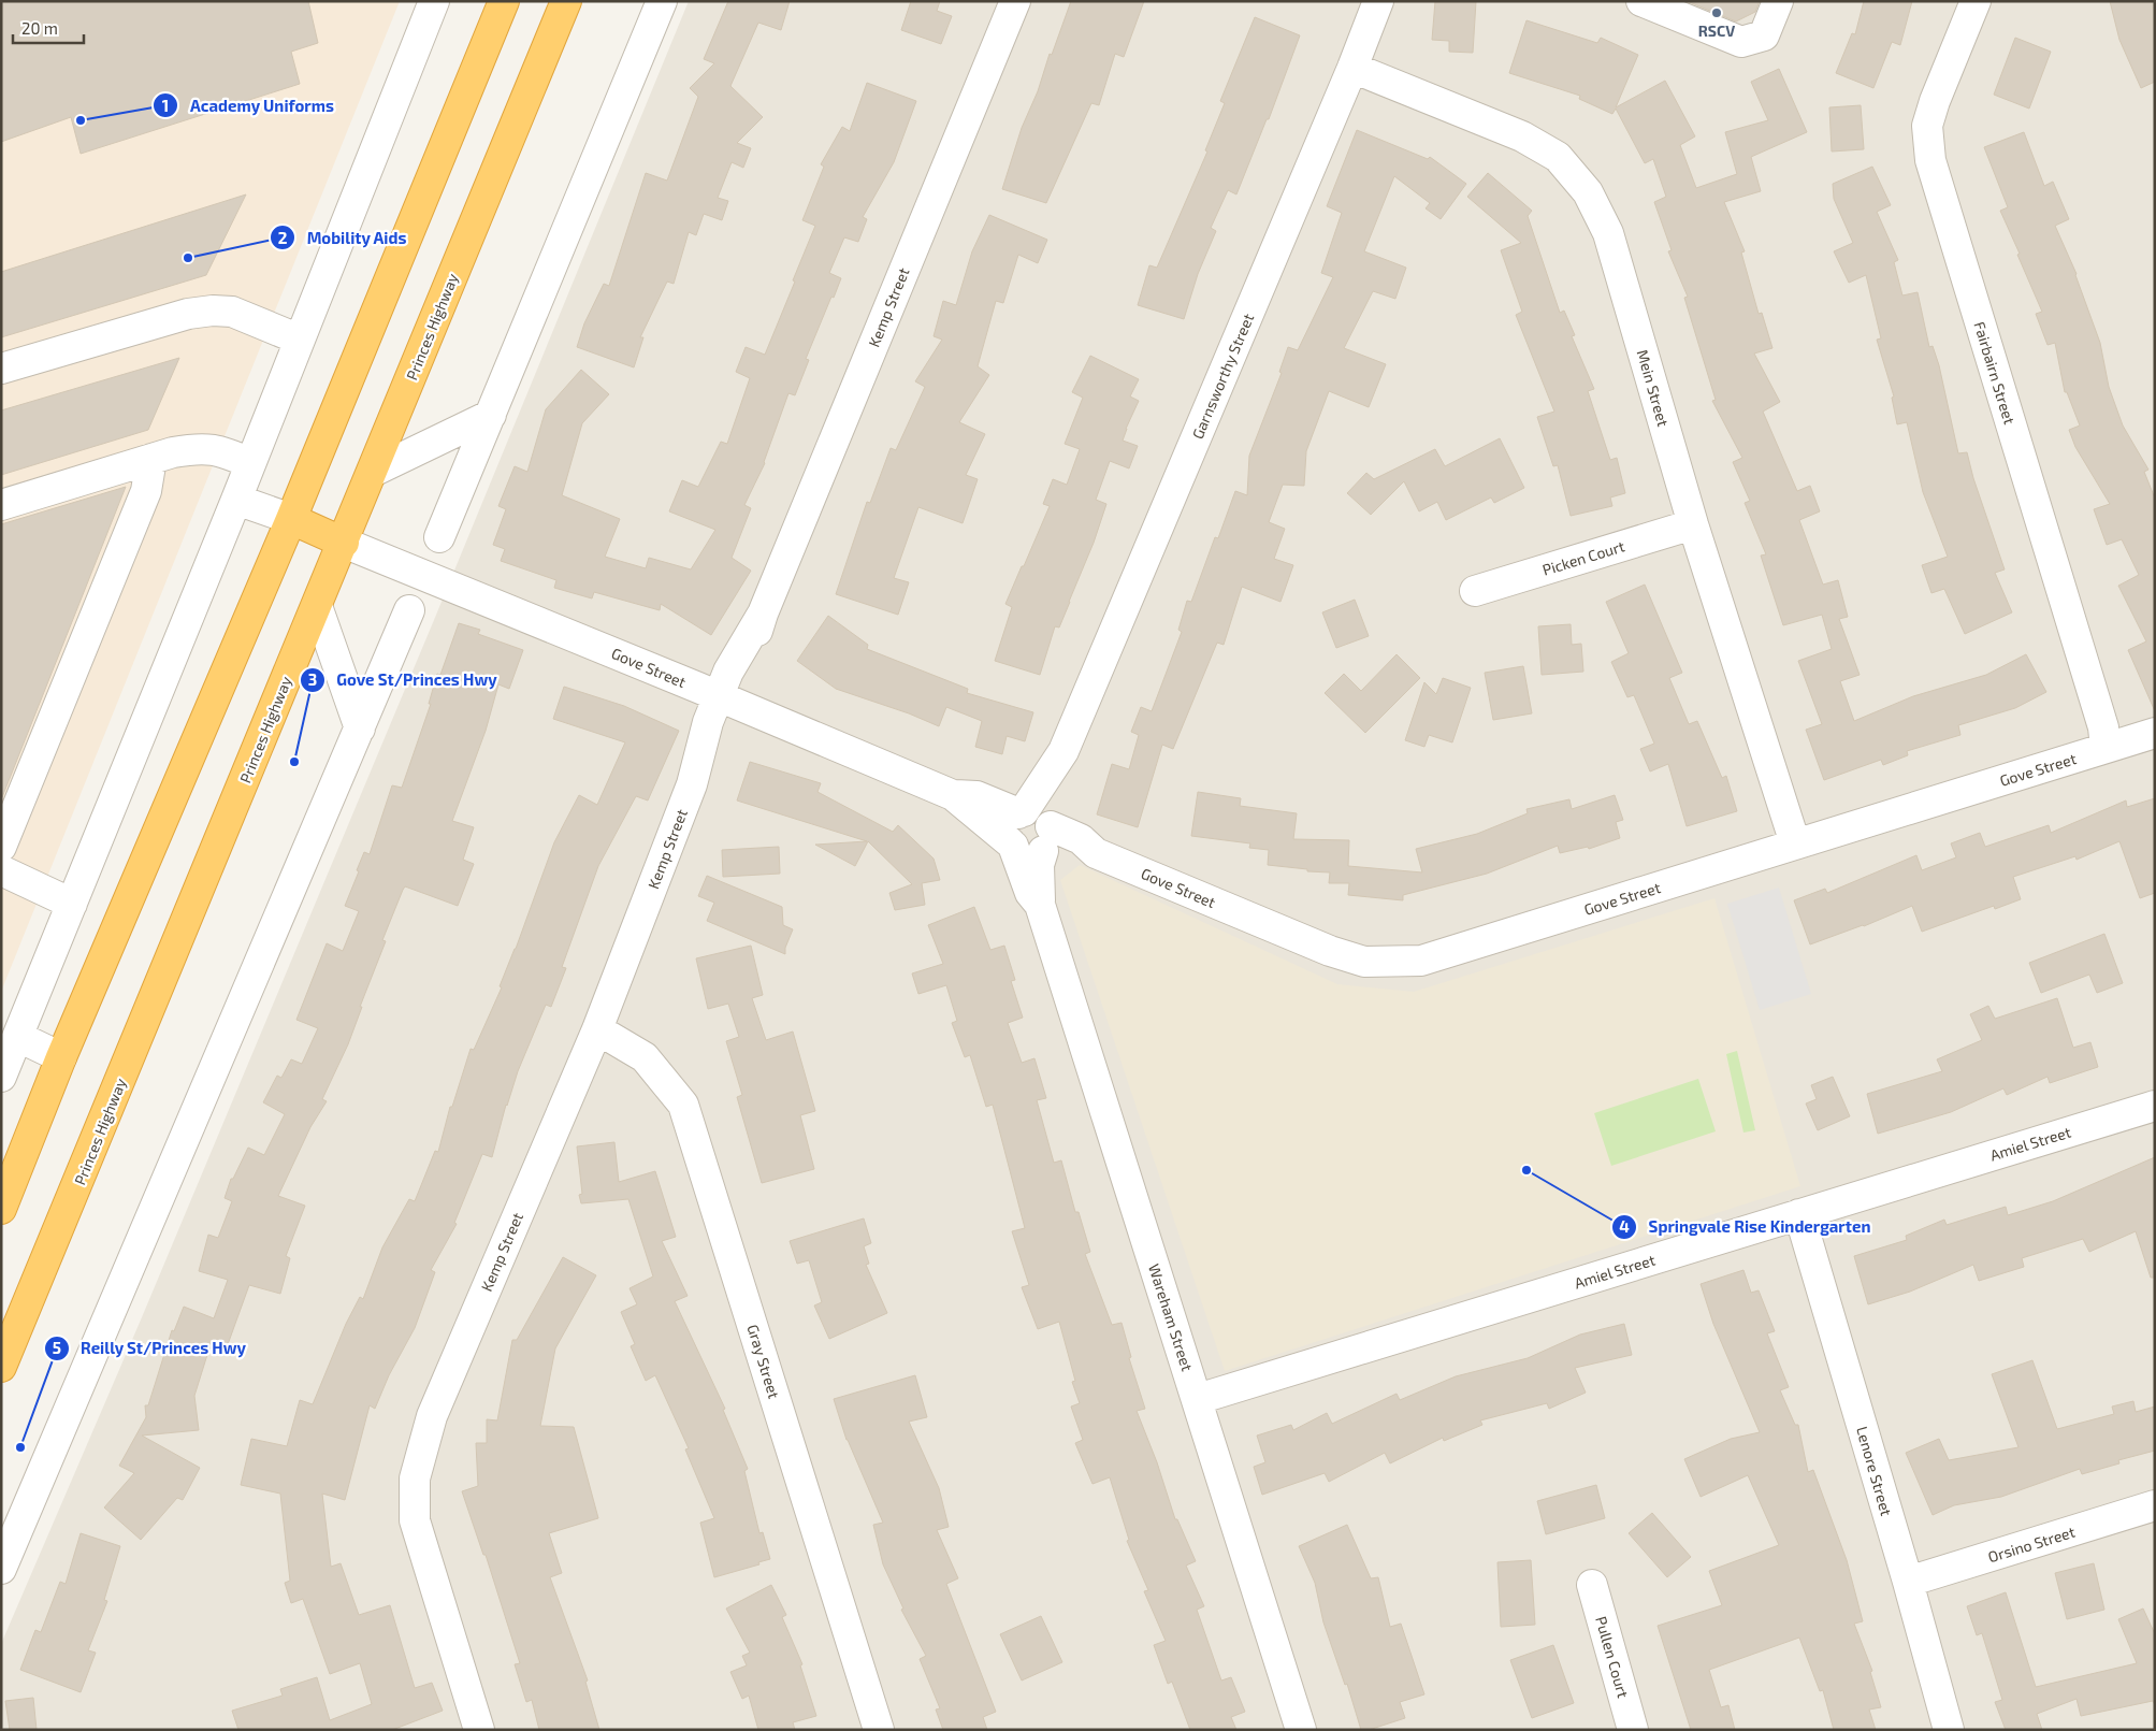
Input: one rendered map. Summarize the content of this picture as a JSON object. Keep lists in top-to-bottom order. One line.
{"streets":{"highway":["Princes Highway"],"street":["Kemp Street","Fairbairn Street","Garnsworthy Street","Mein Street","Picken Court","Gove Street","Amiel Street","Wareham Street","Gray Street","Lenore Street","Orsino Street","Pullen Court"]},"crossings":[["Kemp Street","Gove Street"],["Kemp Street","Gray Street"],["Princes Highway","Gove Street"],["Fairbairn Street","Gove Street"],["Garnsworthy Street","Mein Street"],["Garnsworthy Street","Gove Street"],["Garnsworthy Street","Wareham Street"],["Mein Street","Picken Court"],["Mein Street","Gove Street"],["Gove Street","Wareham Street"],["Amiel Street","Wareham Street"],["Amiel Street","Lenore Street"],["Lenore Street","Orsino Street"]],"places":["RSCV","Academy Uniforms","Mobility Aids","Gove St/Princes Hwy","Springvale Rise Kindergarten","Reilly St/Princes Hwy"],"scale_bar":"20 m"}
